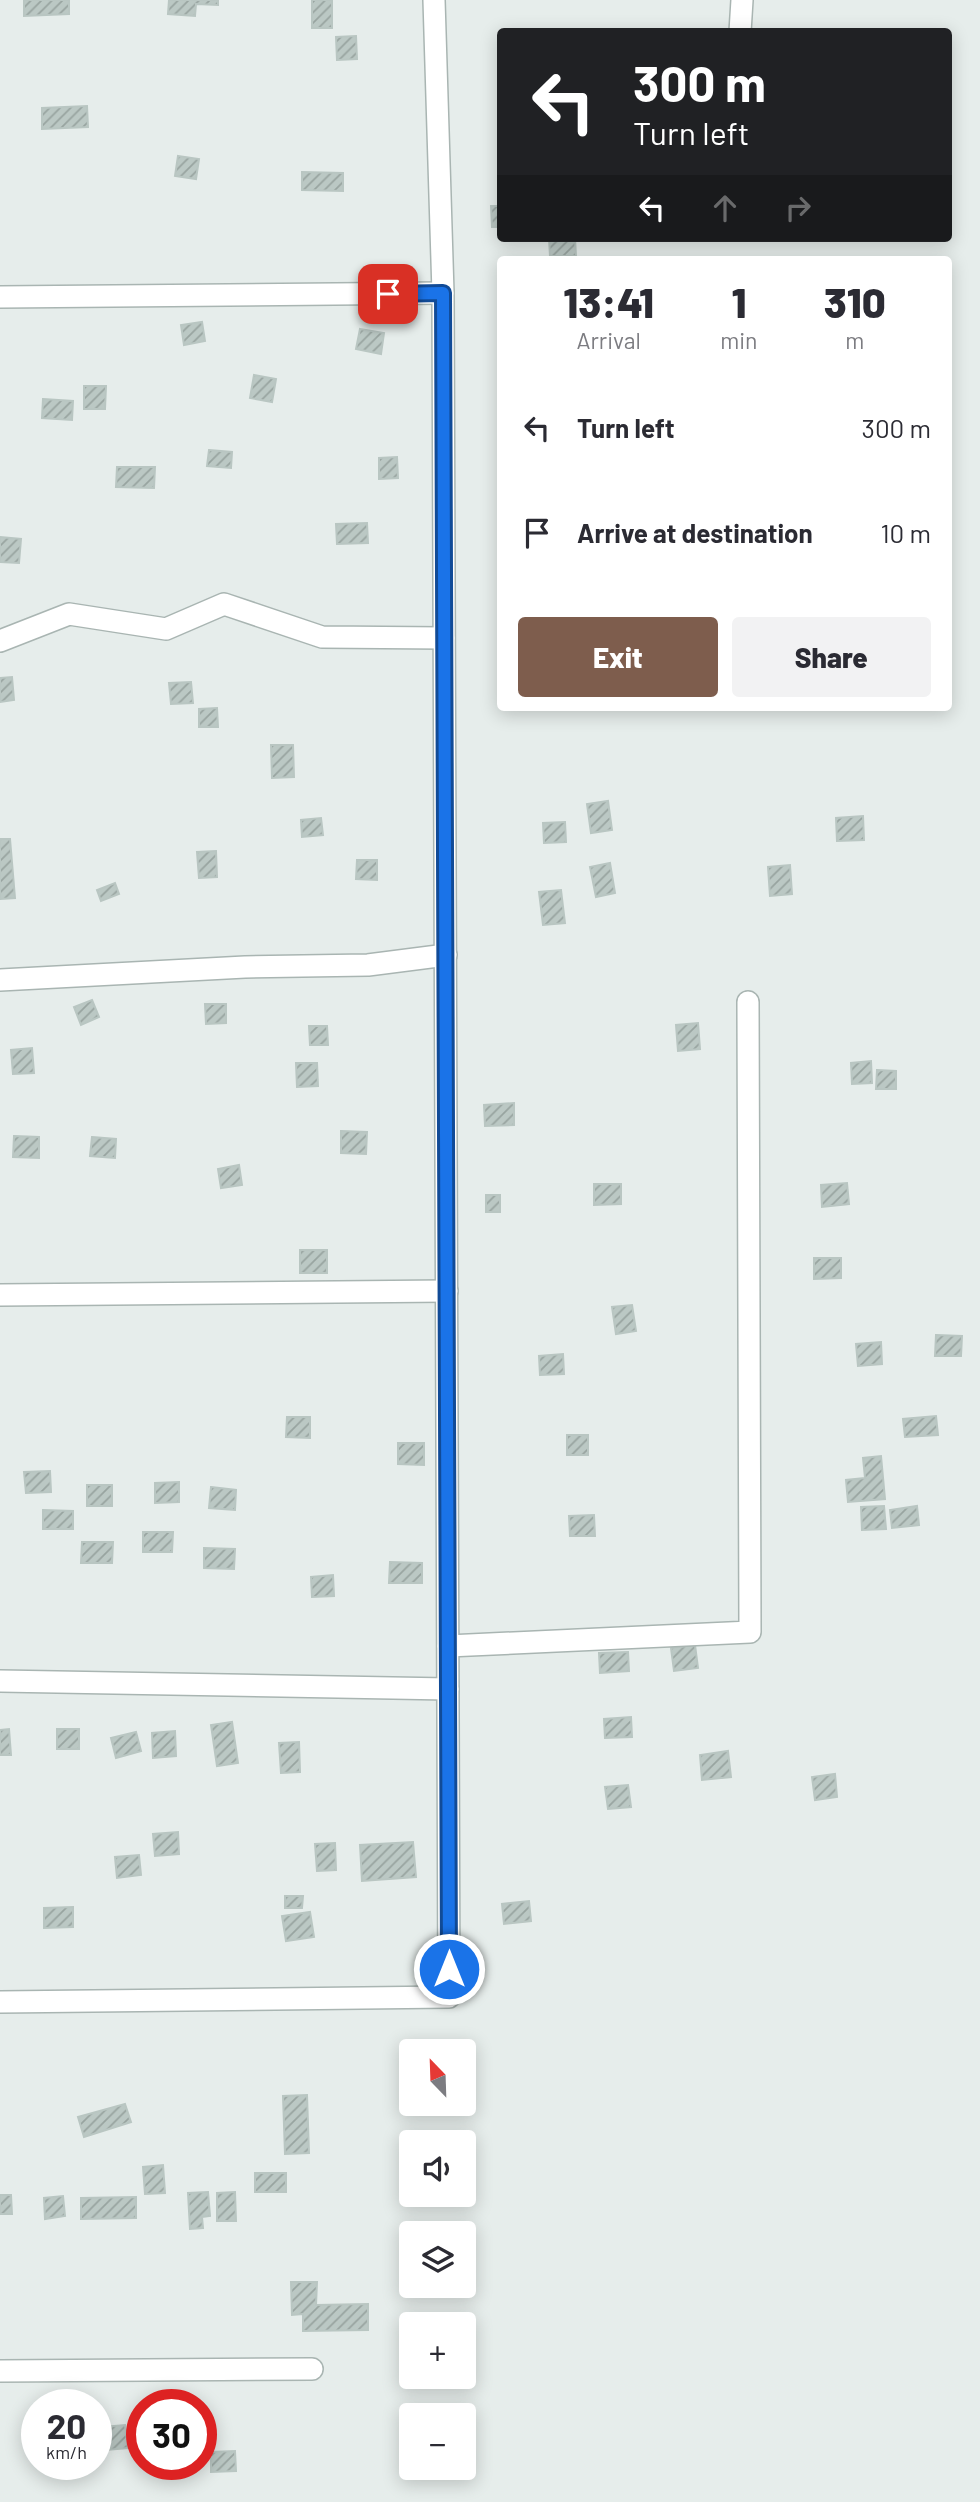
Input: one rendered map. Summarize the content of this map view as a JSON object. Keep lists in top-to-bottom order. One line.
{"north":"top left","page":{"turn":["300 m","Turn left"],"eta":["13:41","Arrival","1","min","310","m"],"list":[{"name":"Turn left","value":"300 m"},{"name":"Arrive at destination","value":"10 m"}],"buttons":["Exit","Share"],"map_buttons":["+","−"],"speed":"20 km/h","limit":"30"}}
